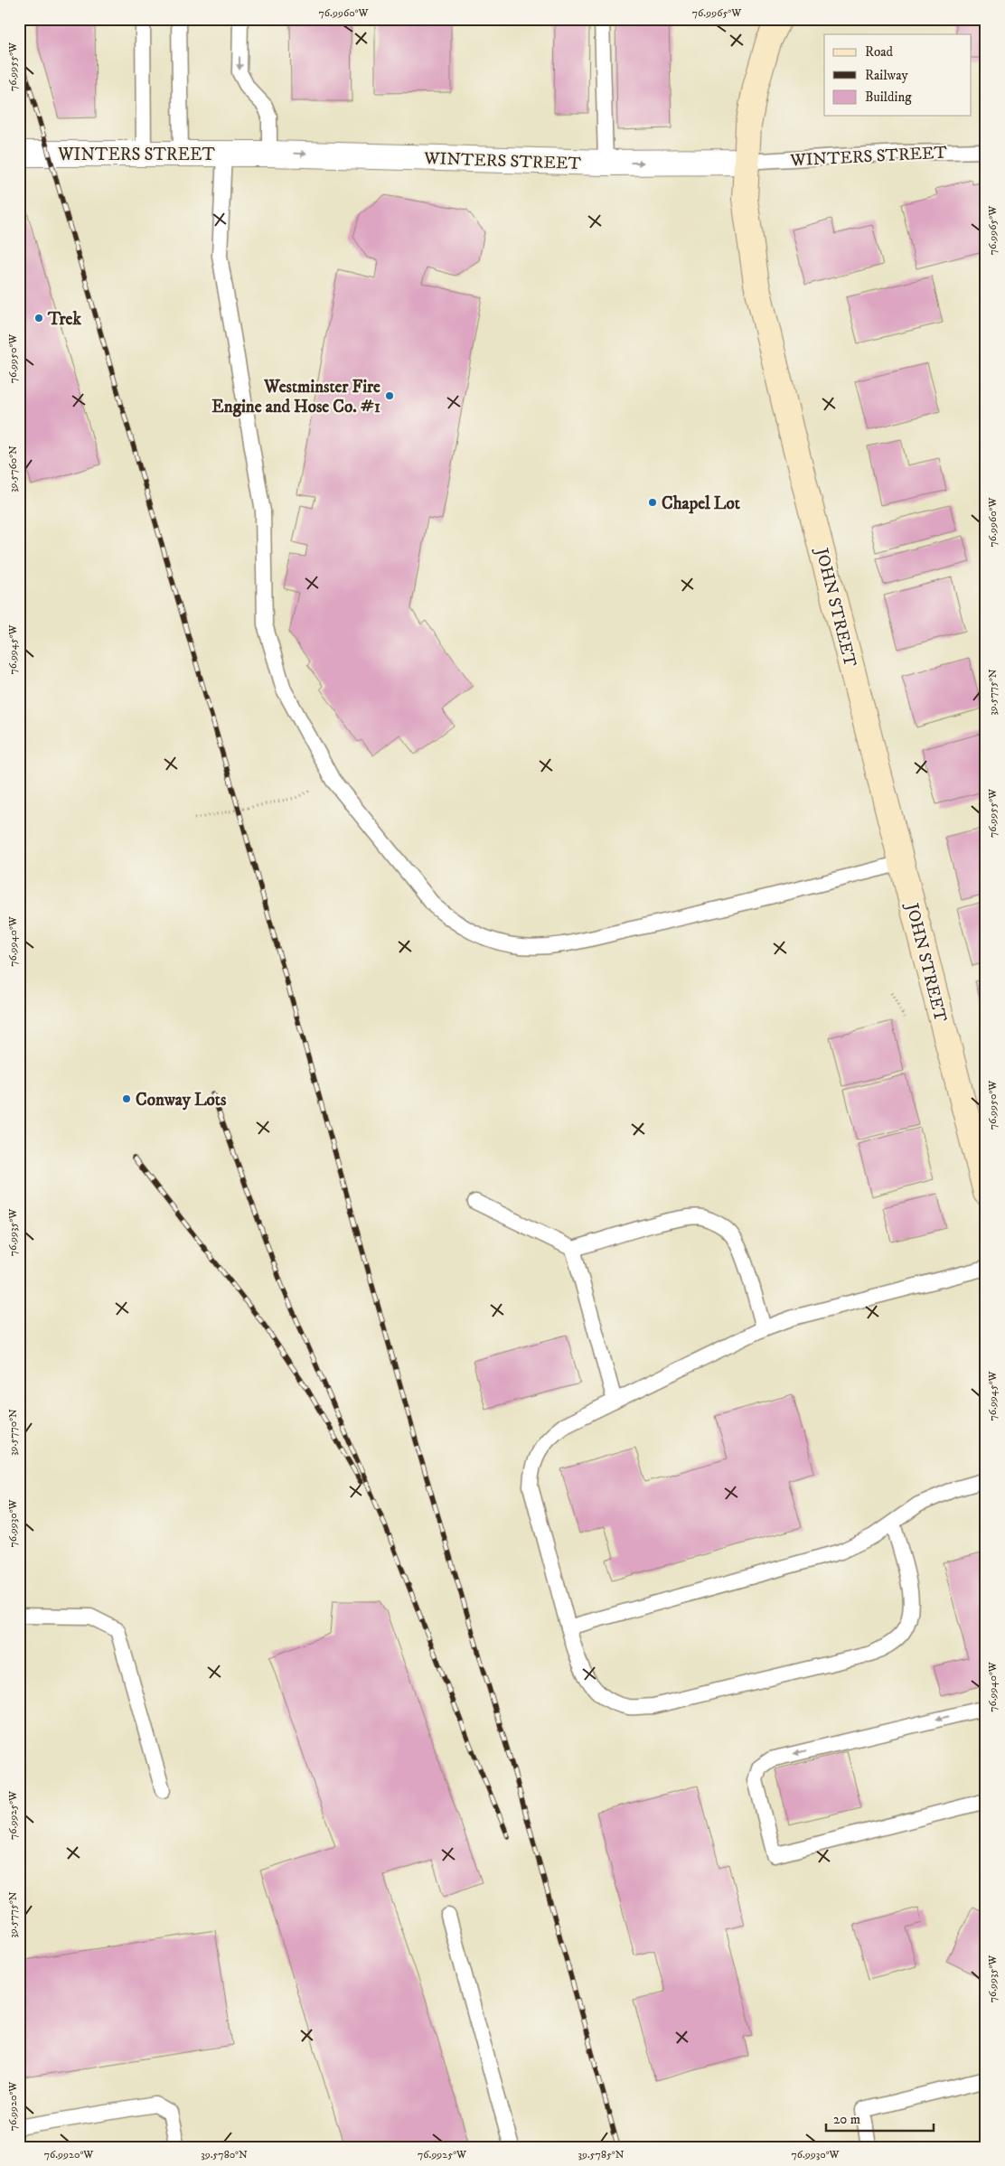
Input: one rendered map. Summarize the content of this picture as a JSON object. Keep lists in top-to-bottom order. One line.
{"streets":{"street":["WINTERS STREET","JOHN STREET"]},"crossings":[["WINTERS STREET","JOHN STREET"]],"one_way":["WINTERS STREET"],"places":["Trek","Westminster Fire Engine and Hose Co. #1","Chapel Lot","Conway Lots"],"legend":["Road","Railway","Building"],"scale_bar":"20 m","coordinates":["76.9960°W","76.9965°W","76.9955°W","76.9950°W","39.5760°N","76.9945°W","39.5775°N","76.9940°W","76.9935°W","39.5770°N","76.9930°W","76.9925°W","76.9920°W","39.5780°N","39.5785°N"]}
